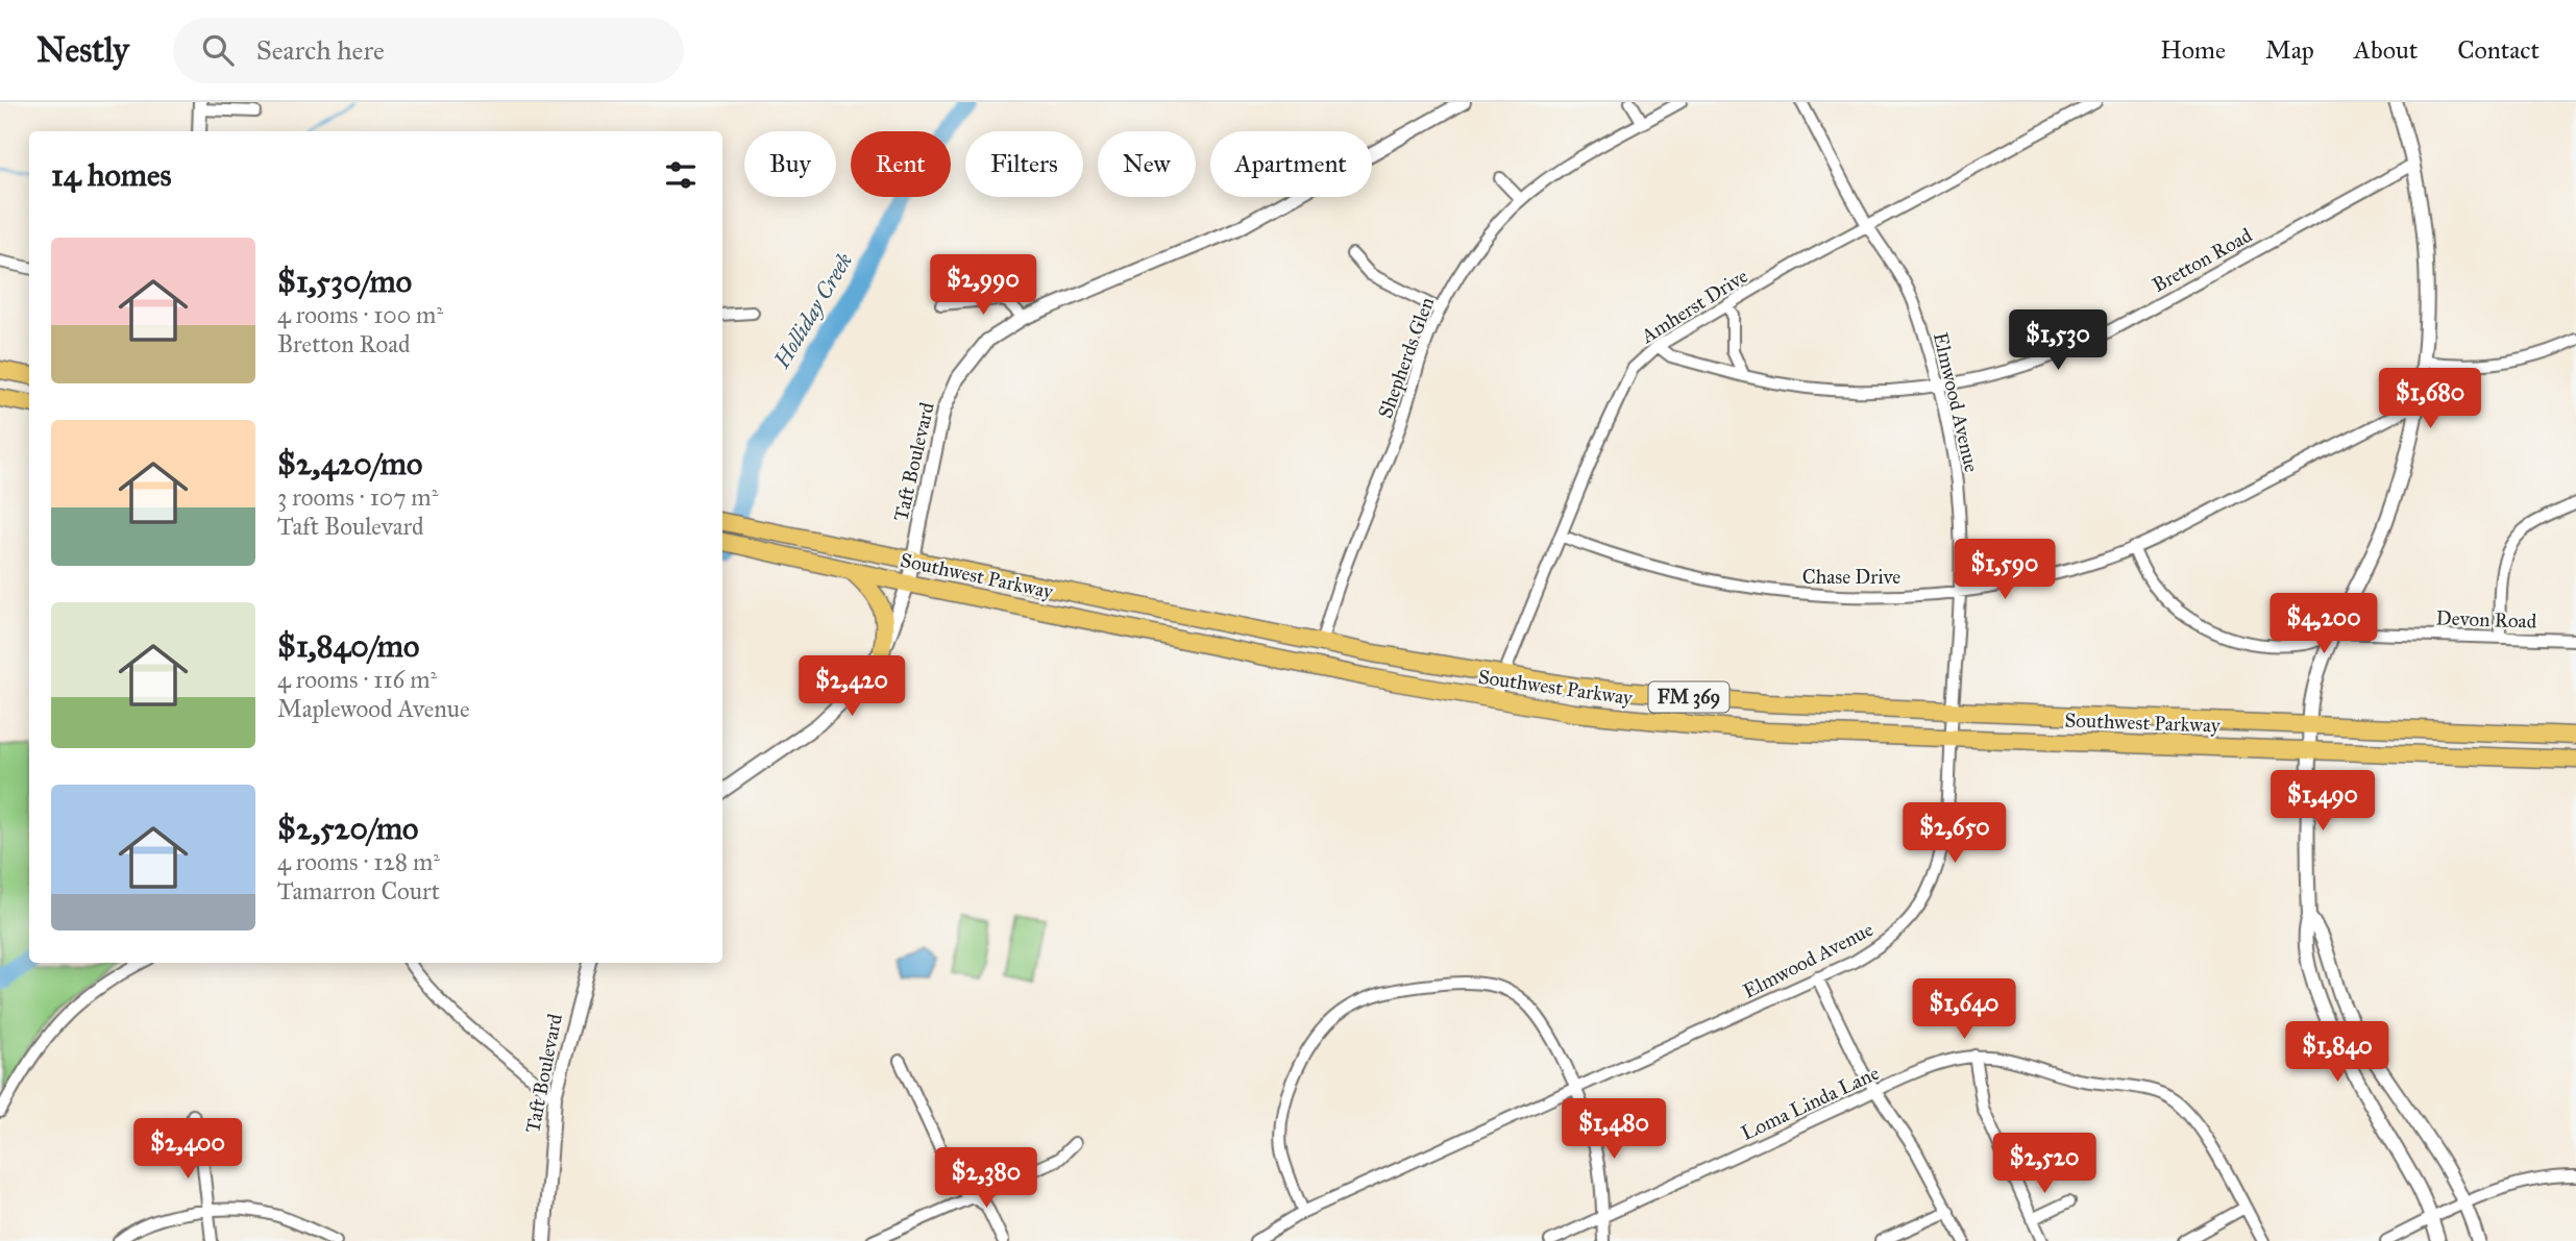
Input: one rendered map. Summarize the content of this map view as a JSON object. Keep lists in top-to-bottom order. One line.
{"streets":{"main road":["Southwest Parkway","FM 369"],"street":["Bretton Road","Amherst Drive","Shepherds Glen","Elmwood Avenue","Taft Boulevard","Chase Drive","Devon Road","Loma Linda Lane"]},"crossings":[["Bretton Road","Amherst Drive"],["Bretton Road","Elmwood Avenue"],["Amherst Drive","Elmwood Avenue"],["Amherst Drive","Southwest Parkway"],["Amherst Drive","Chase Drive"],["Shepherds Glen","Southwest Parkway"],["Elmwood Avenue","Southwest Parkway"],["Elmwood Avenue","Chase Drive"],["Taft Boulevard","Southwest Parkway"],["Chase Drive","Devon Road"]],"water":["Holliday Creek"],"page":{"header":"Nestly","search":"Search here","nav":["Home","Map","About","Contact"],"chip":["Buy","Rent","Filters","New","Apartment"],"heading":"14 homes","list":[{"name":"$1,530/mo","note":"4 rooms · 100 m² · Bretton Road"},{"name":"$2,420/mo","note":"3 rooms · 107 m² · Taft Boulevard"},{"name":"$1,840/mo","note":"4 rooms · 116 m² · Maplewood Avenue"},{"name":"$2,520/mo","note":"4 rooms · 128 m² · Tamarron Court"}],"price":["$2,990","$1,530","$1,680","$1,590","$4,200","$2,420","$1,490","$2,650","$1,640","$1,840","$1,480","$2,400","$2,520","$2,380"]}}
